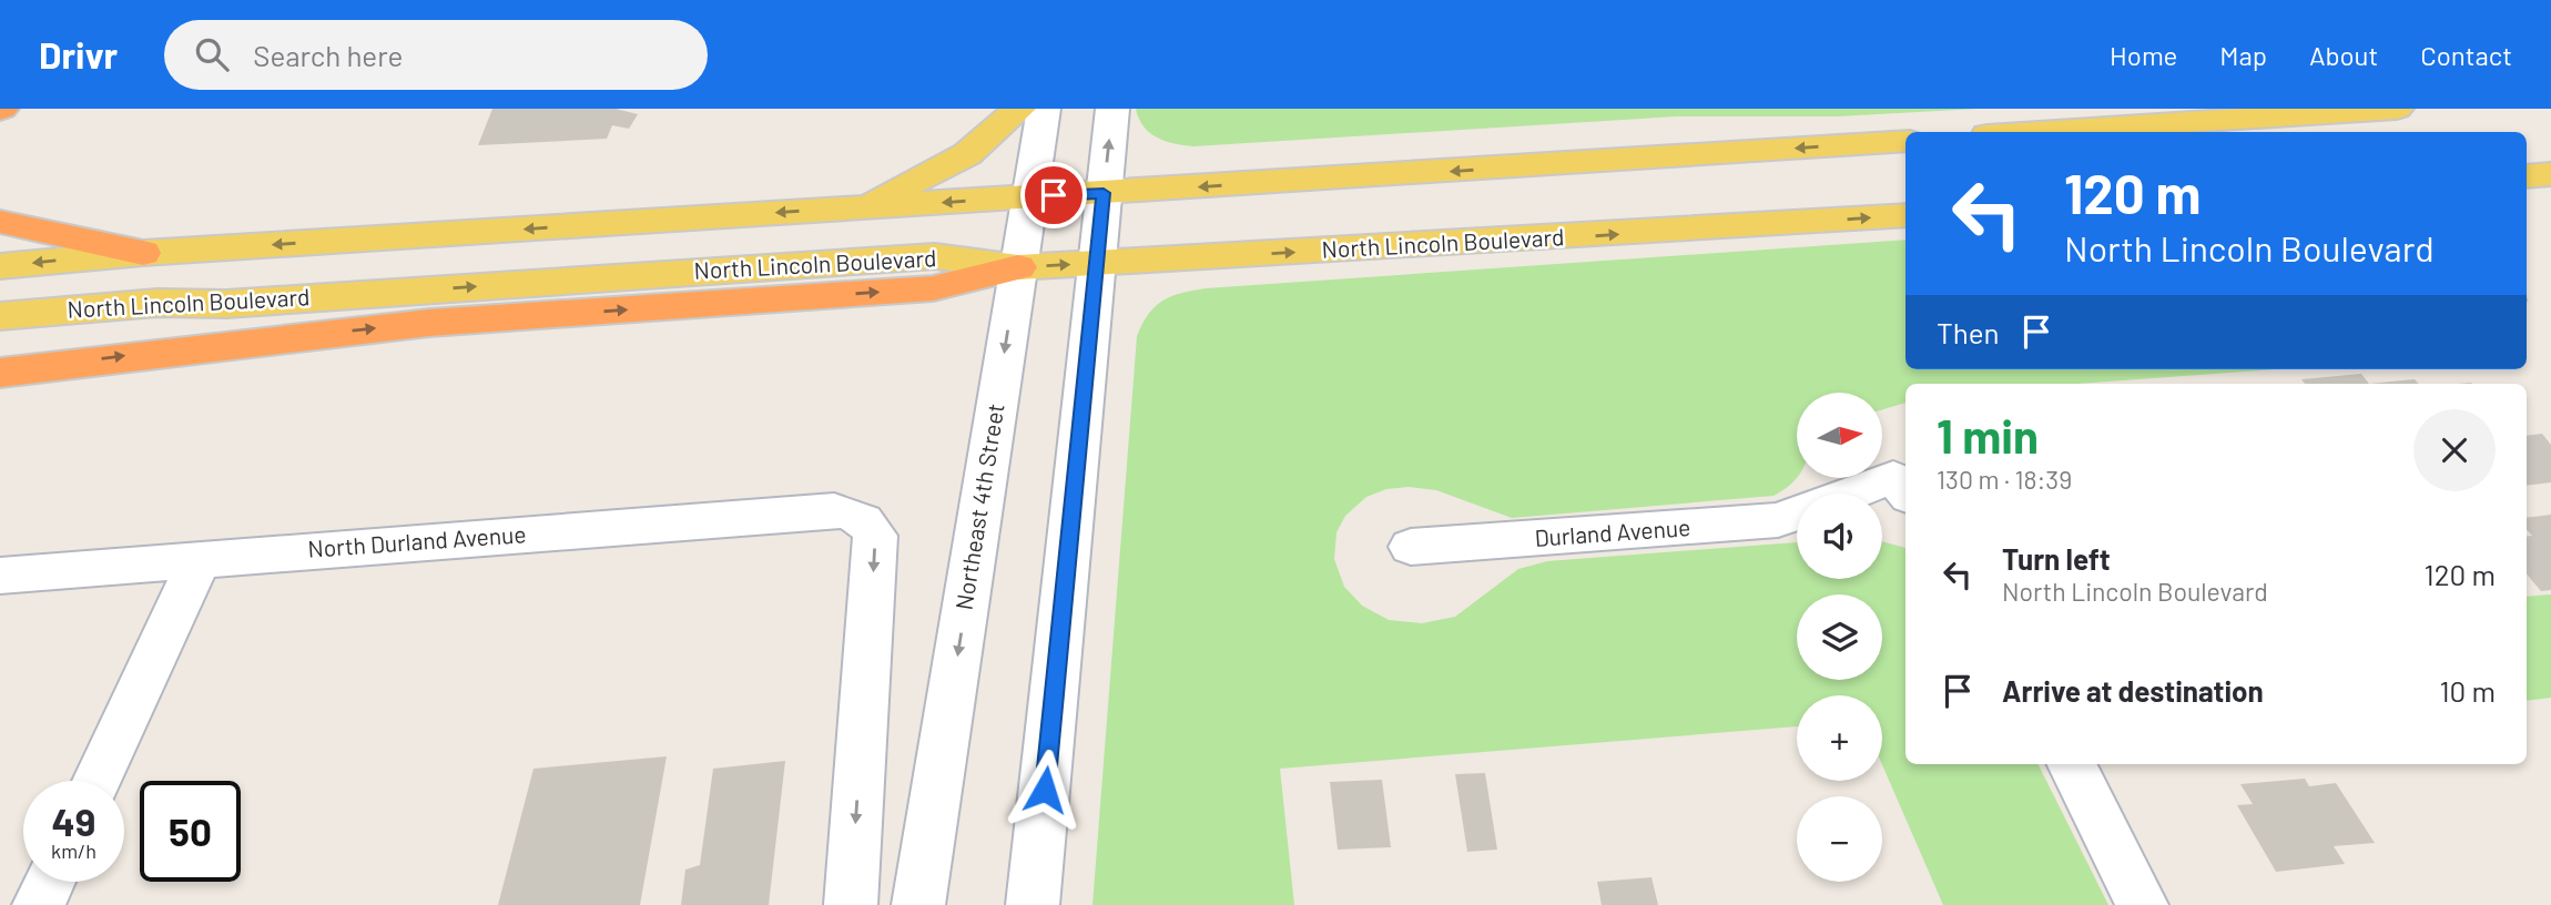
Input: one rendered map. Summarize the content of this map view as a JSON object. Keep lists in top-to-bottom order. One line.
{"streets":{"main road":["North Lincoln Boulevard"],"street":["Northeast 4th Street","Durland Avenue","North Durland Avenue"]},"crossings":[["North Lincoln Boulevard","Northeast 4th Street"]],"north":"right","page":{"header":"Drivr","search":"Search here","nav":["Home","Map","About","Contact"],"turn":["120 m","North Lincoln Boulevard"],"then":"Then","heading":["1 min","130 m · 18:39"],"map_buttons":["+","−"],"list":[{"name":"Turn left","note":"North Lincoln Boulevard","value":"120 m"},{"name":"Arrive at destination","value":"10 m"}],"speed":"49 km/h","limit":"50"}}
